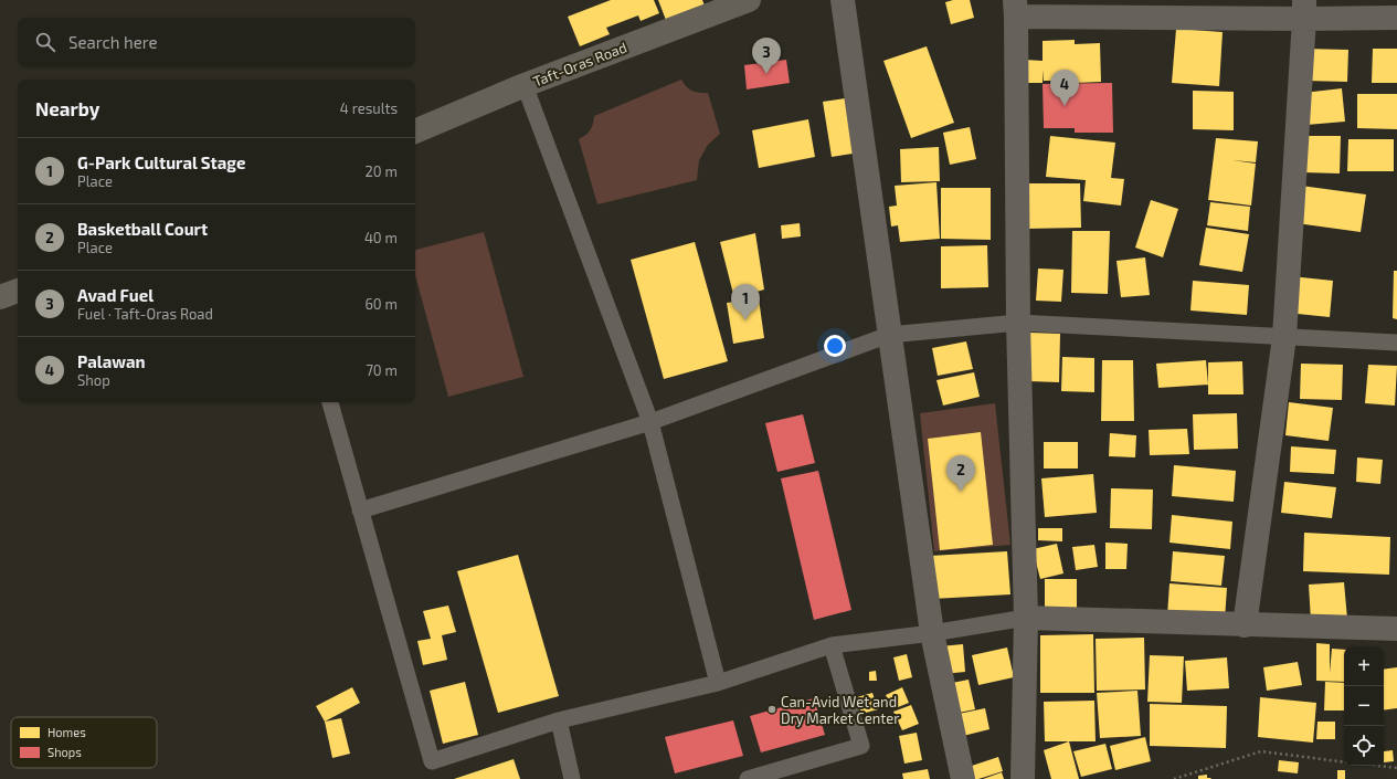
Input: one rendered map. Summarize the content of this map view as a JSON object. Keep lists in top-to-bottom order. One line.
{"streets":{"main road":["Taft-Oras Road"]},"places":["Can-Avid Wet and Dry Market Center"],"legend":["Homes","Shops"],"page":{"search":"Search here","pins":["3","4","1","2"],"heading":["Nearby","4 results"],"list":[{"mark":"1","name":"G-Park Cultural Stage","note":"Place","value":"20 m"},{"mark":"2","name":"Basketball Court","note":"Place","value":"40 m"},{"mark":"3","name":"Avad Fuel","note":"Fuel · Taft-Oras Road","value":"60 m"},{"mark":"4","name":"Palawan","note":"Shop","value":"70 m"}],"map_buttons":["+","−"]}}
